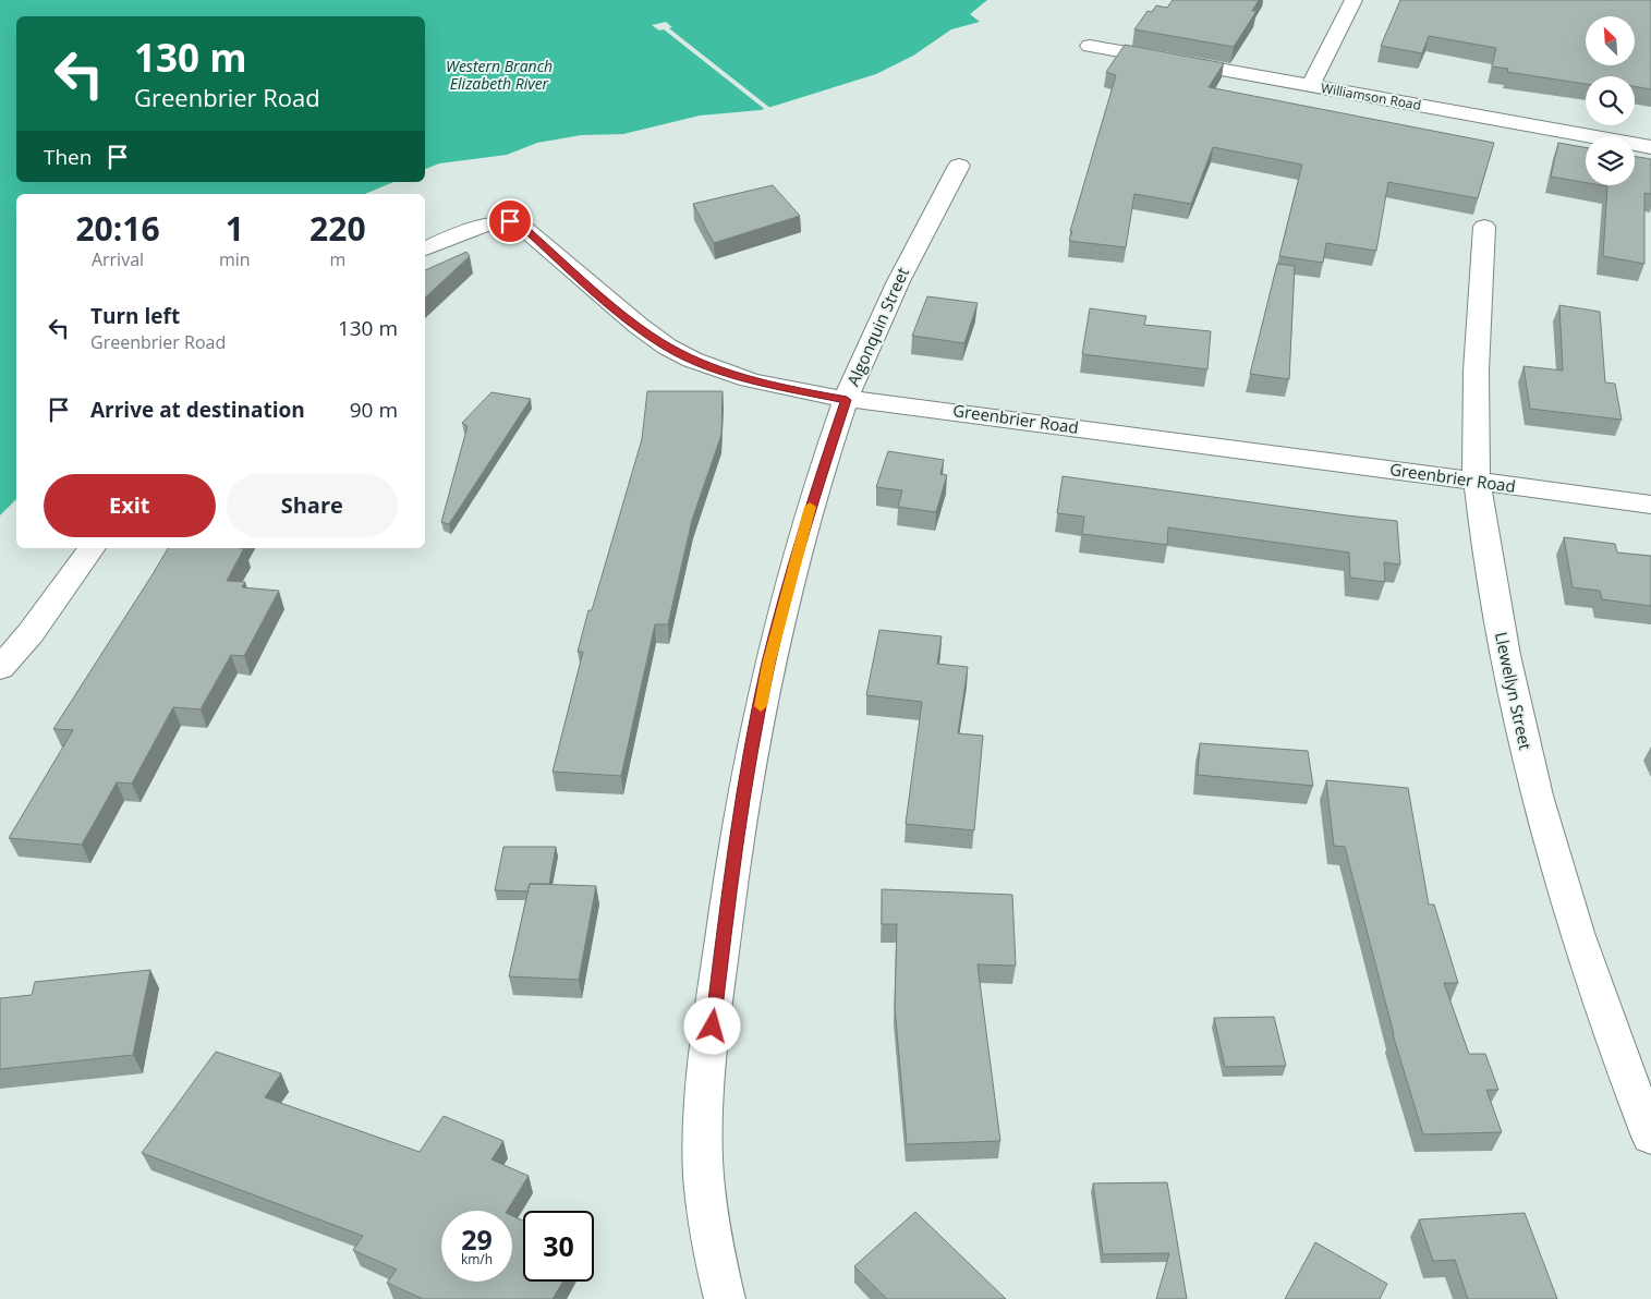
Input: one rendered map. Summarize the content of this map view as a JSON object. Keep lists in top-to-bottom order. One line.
{"streets":{"street":["Williamson Road","Algonquin Street","Greenbrier Road","Llewellyn Street"]},"crossings":[["Algonquin Street","Greenbrier Road"],["Greenbrier Road","Llewellyn Street"]],"water":["Western Branch Elizabeth River"],"north":"top left","page":{"turn":["130 m","Greenbrier Road"],"then":"Then","eta":["20:16","Arrival","1","min","220","m"],"list":[{"name":"Turn left","note":"Greenbrier Road","value":"130 m"},{"name":"Arrive at destination","value":"90 m"}],"buttons":["Exit","Share"],"speed":"29 km/h","limit":"30"}}
